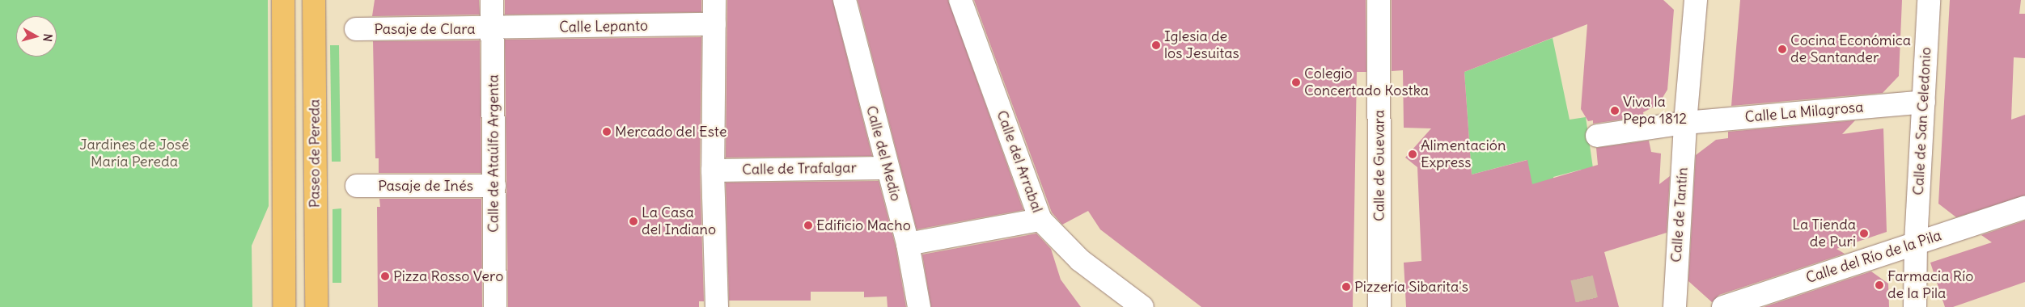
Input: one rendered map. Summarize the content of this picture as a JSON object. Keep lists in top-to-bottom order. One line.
{"streets":{"main road":["Paseo de Pereda"],"street":["Calle Lepanto","Pasaje de Clara","Calle La Milagrosa","Calle de San Celedonio","Calle de Ataúlfo Argenta","Calle del Medio","Calle del Arrabal","Calle de Guevara","Calle de Trafalgar","Pasaje de Inés","Calle de Tantín","Calle del Río de la Pila"]},"crossings":[["Calle Lepanto","Pasaje de Clara"],["Calle Lepanto","Calle de Ataúlfo Argenta"],["Pasaje de Clara","Calle de Ataúlfo Argenta"],["Calle La Milagrosa","Calle de San Celedonio"],["Calle La Milagrosa","Calle de Tantín"],["Calle de San Celedonio","Calle del Río de la Pila"],["Calle de Ataúlfo Argenta","Pasaje de Inés"],["Calle del Medio","Calle de Trafalgar"]],"parks":["Jardines de José María Pereda"],"places":["Iglesia de los Jesuitas","Cocina Económica de Santander","Colegio Concertado Kostka","Viva la Pepa 1812","Mercado del Este","Alimentación Express","La Casa del Indiano","Edificio Macho","La Tienda de Puri","Pizza Rosso Vero","Farmacia Río de la Pila","Pizzería Sibarita's"],"north":"right"}
